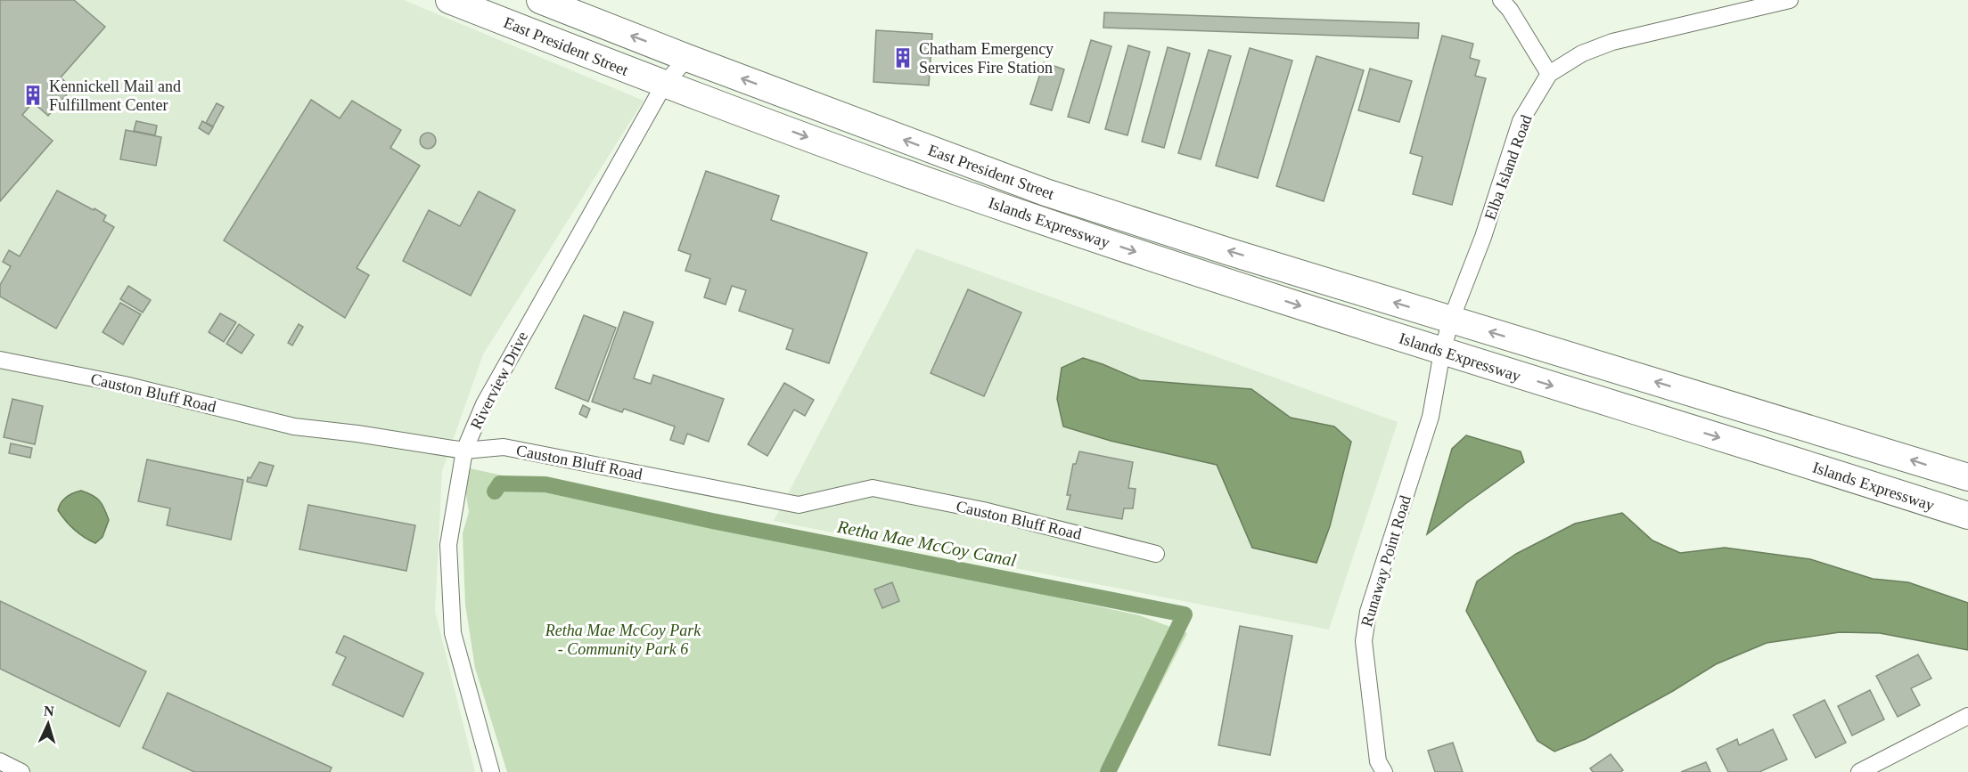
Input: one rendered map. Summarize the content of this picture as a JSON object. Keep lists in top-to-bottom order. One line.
{"streets":{"main road":["East President Street","Islands Expressway"],"street":["Elba Island Road","Riverview Drive","Causton Bluff Road","Runaway Point Road"]},"crossings":[["East President Street","Elba Island Road"],["East President Street","Islands Expressway"],["East President Street","Riverview Drive"],["Elba Island Road","Islands Expressway"],["Elba Island Road","Runaway Point Road"],["Islands Expressway","Runaway Point Road"],["Riverview Drive","Causton Bluff Road"]],"water":["Retha Mae McCoy Canal"],"parks":["Retha Mae McCoy Park - Community Park 6"],"places":{"building":["Chatham Emergency Services Fire Station","Kennickell Mail and Fulfillment Center"]},"north":"top"}
